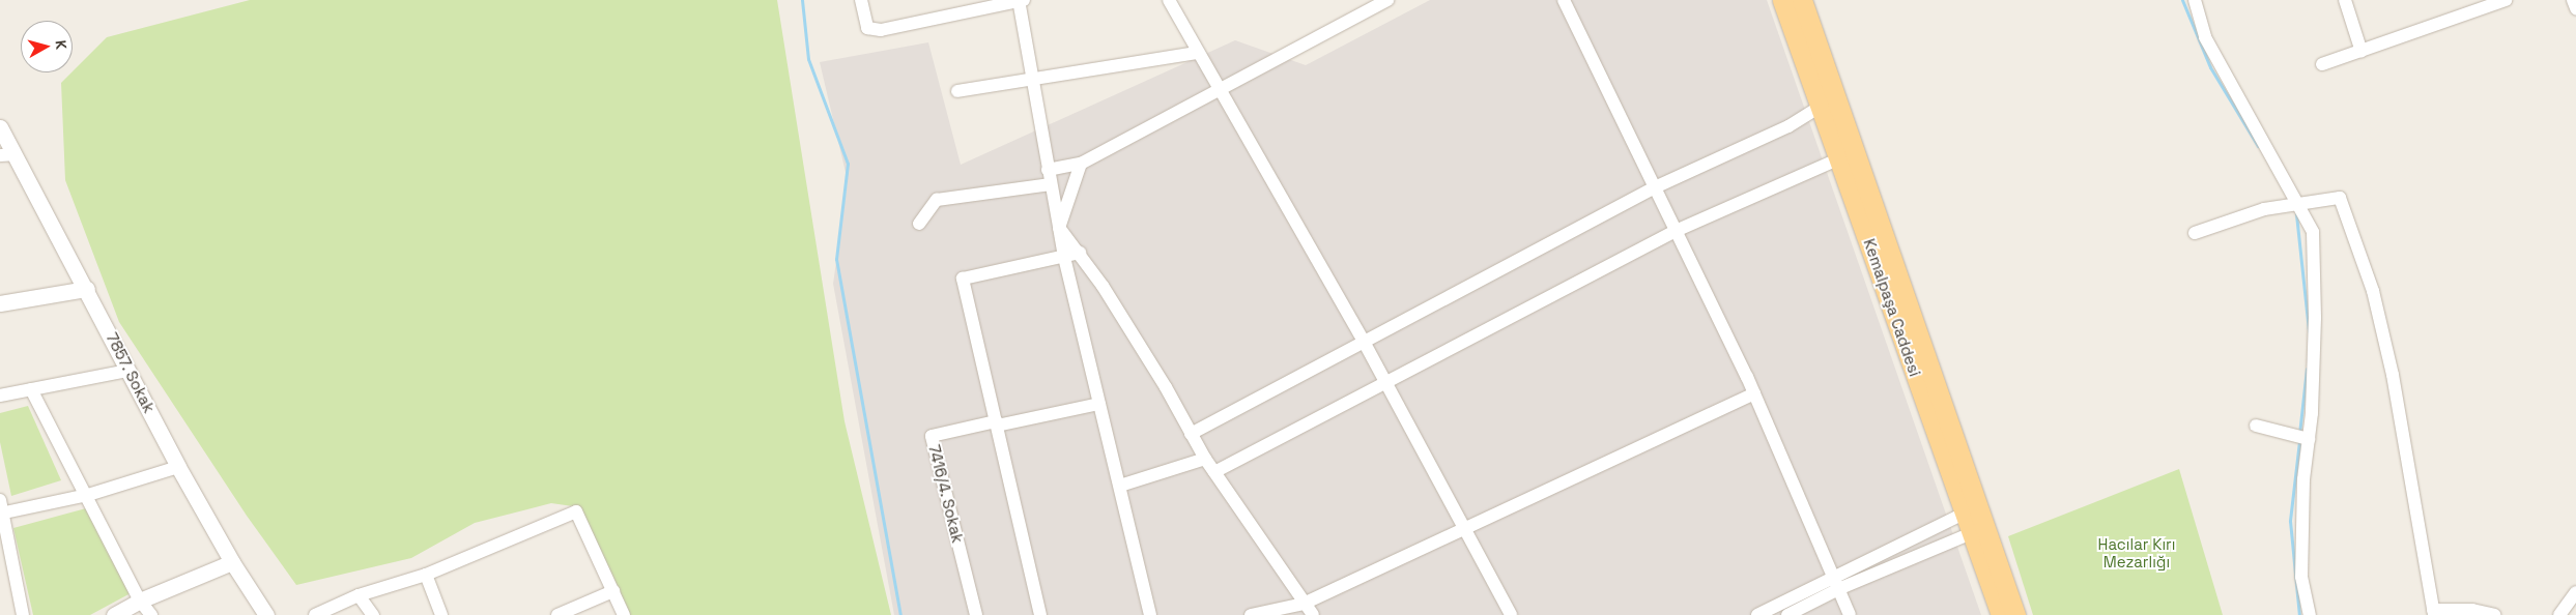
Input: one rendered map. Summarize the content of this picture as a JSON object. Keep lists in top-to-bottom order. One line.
{"streets":{"main road":["Kemalpaşa Caddesi"],"street":["7857. Sokak","7416/4. Sokak"]},"parks":["Hacılar Kırı Mezarlığı"],"north":"right"}
